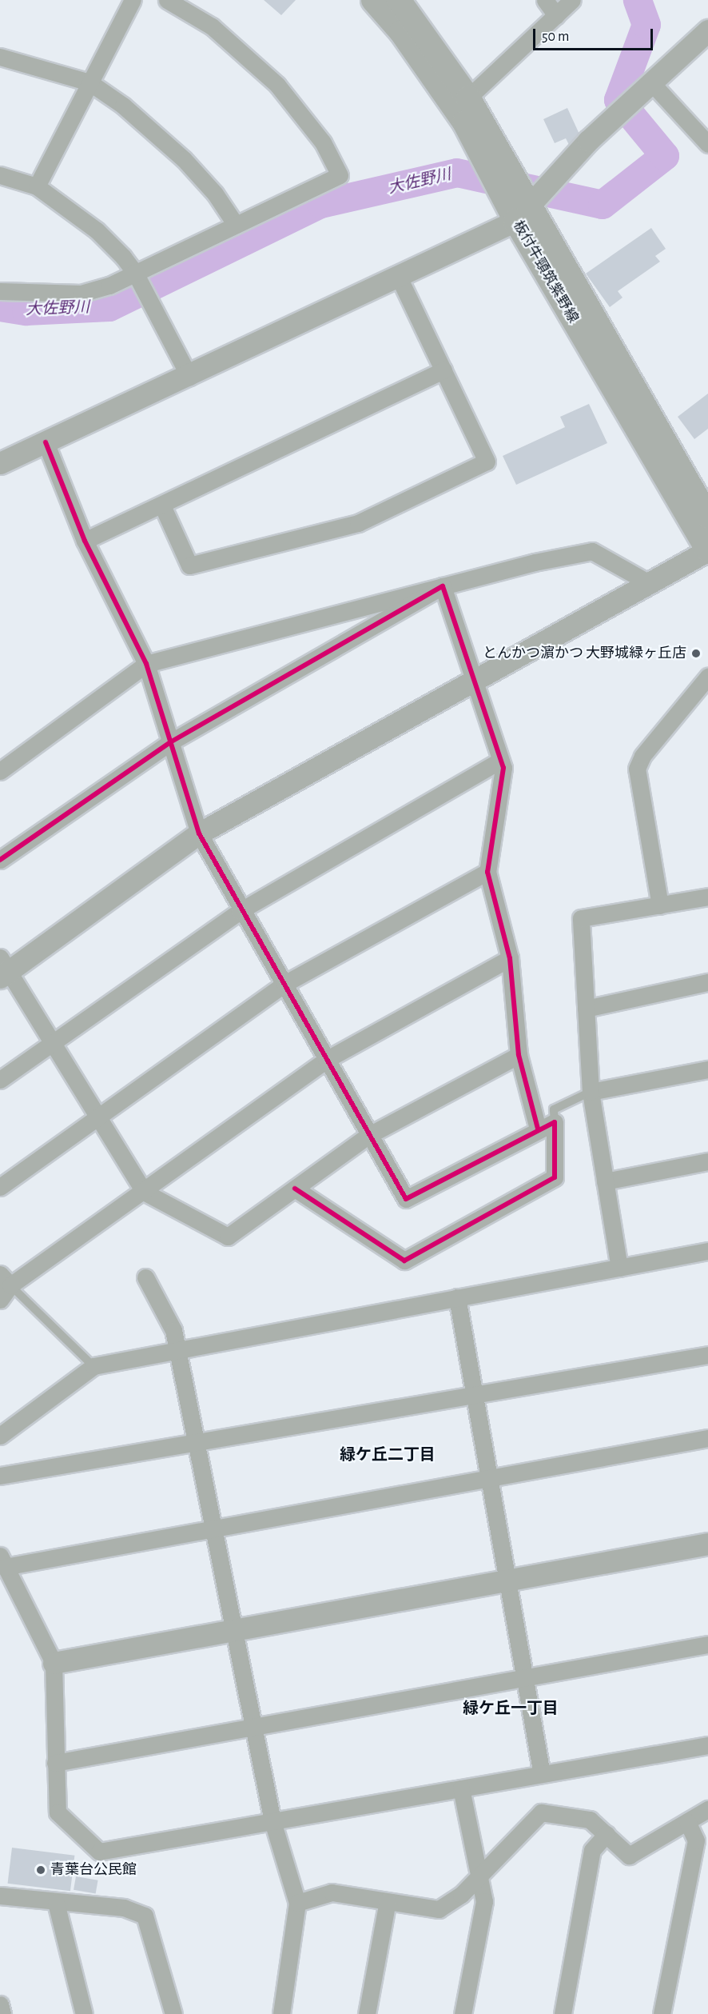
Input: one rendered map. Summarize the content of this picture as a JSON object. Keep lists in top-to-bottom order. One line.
{"streets":{"main road":["板付牛頸筑紫野線"]},"districts":["緑ケ丘二丁目","緑ケ丘一丁目"],"water":["大佐野川"],"places":["とんかつ濵かつ 大野城緑ヶ丘店","青葉台公民館"],"scale_bar":"50 m"}
